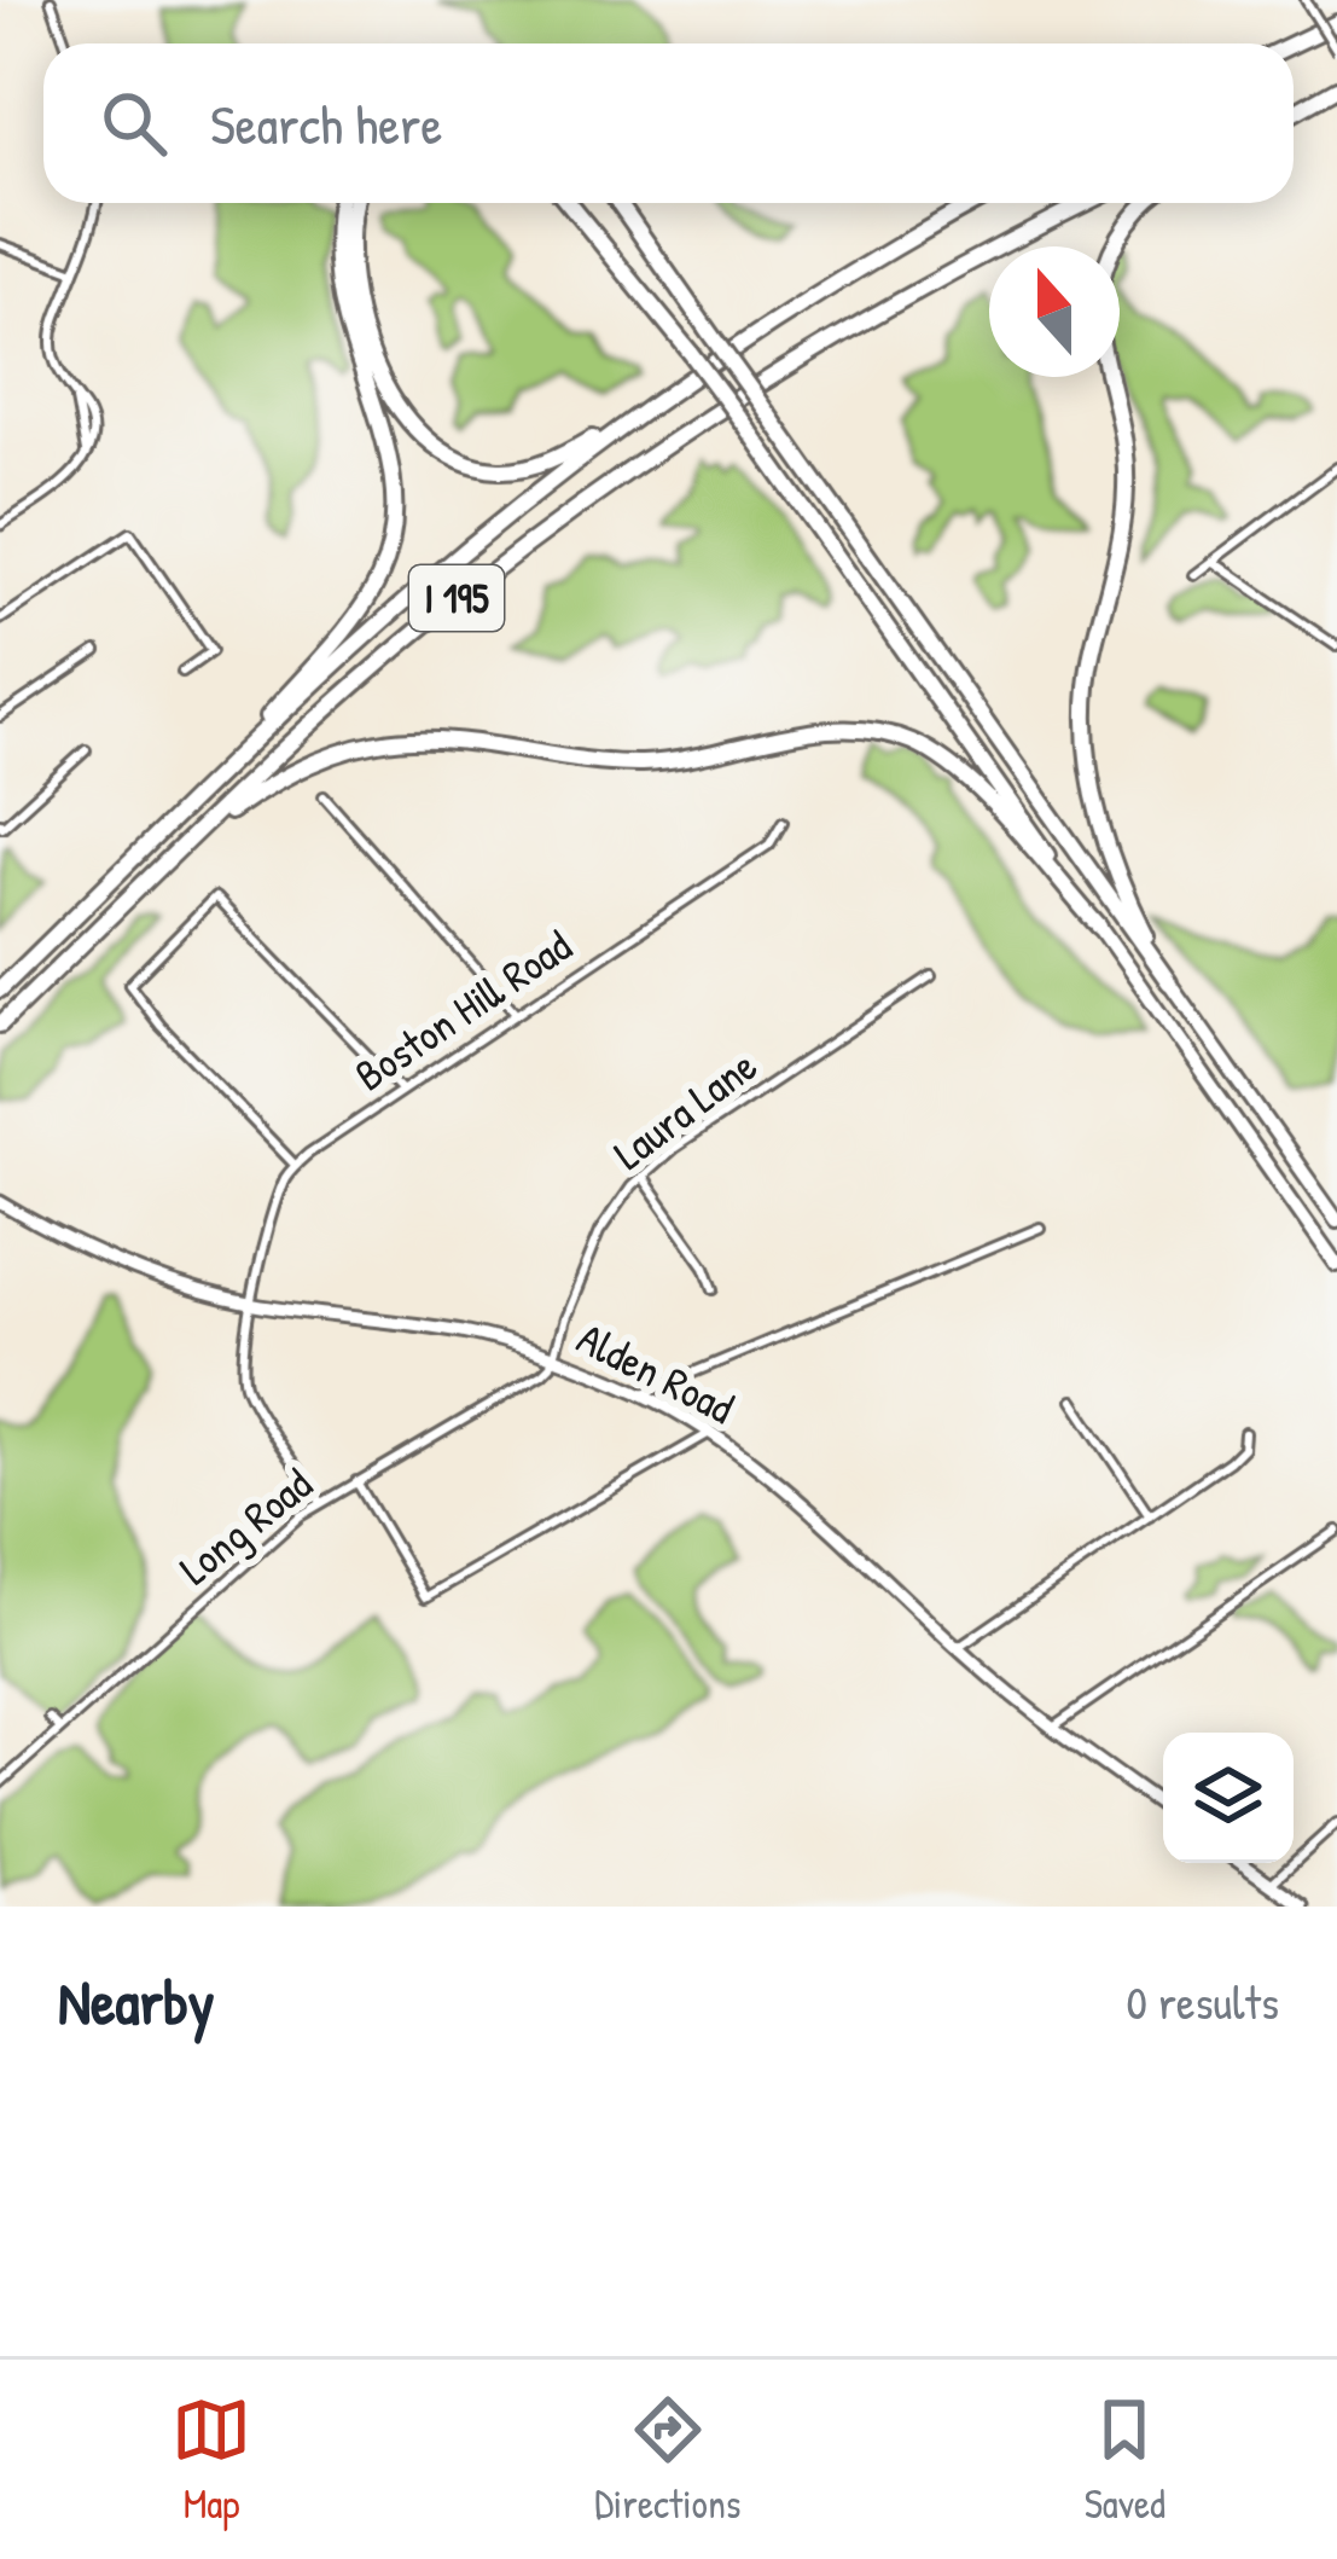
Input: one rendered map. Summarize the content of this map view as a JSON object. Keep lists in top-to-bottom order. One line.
{"streets":{"highway":["I 195"],"main road":["Alden Road"],"street":["Boston Hill Road","Laura Lane","Long Road"]},"crossings":[["Laura Lane","Alden Road"],["Laura Lane","Long Road"],["Alden Road","Long Road"]],"north":"top","page":{"search":"Search here","heading":["Nearby","0 results"],"nav":["Map","Directions","Saved"]}}
